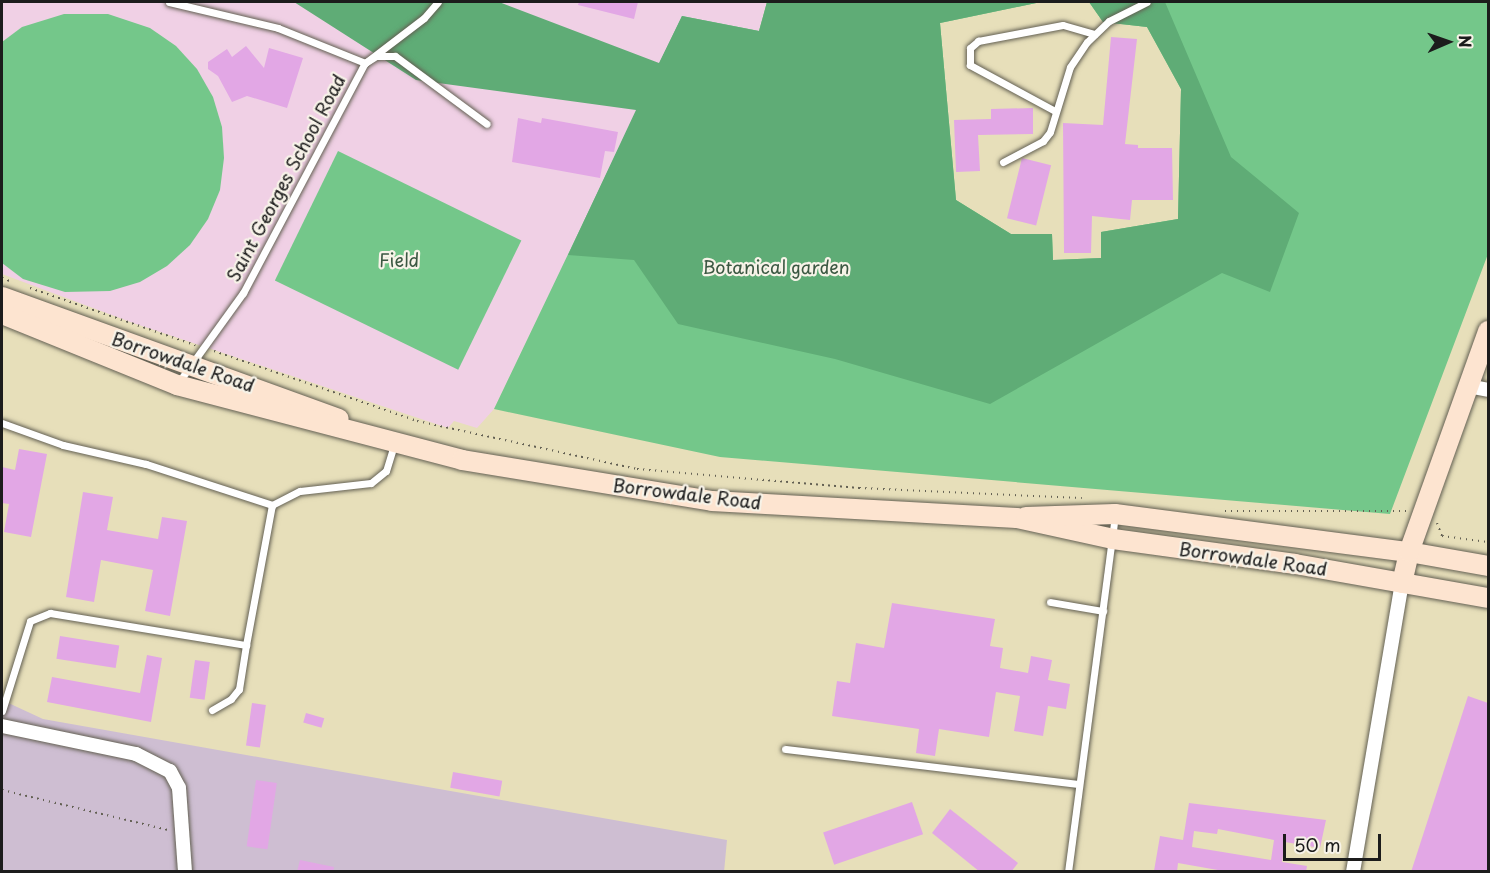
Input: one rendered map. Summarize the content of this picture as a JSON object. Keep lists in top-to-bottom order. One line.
{"streets":{"main road":["Borrowdale Road"],"lane":["Saint Georges School Road"]},"crossings":[["Saint Georges School Road","Borrowdale Road"]],"parks":["Field","Botanical garden"],"scale_bar":"50 m","north":"right"}
